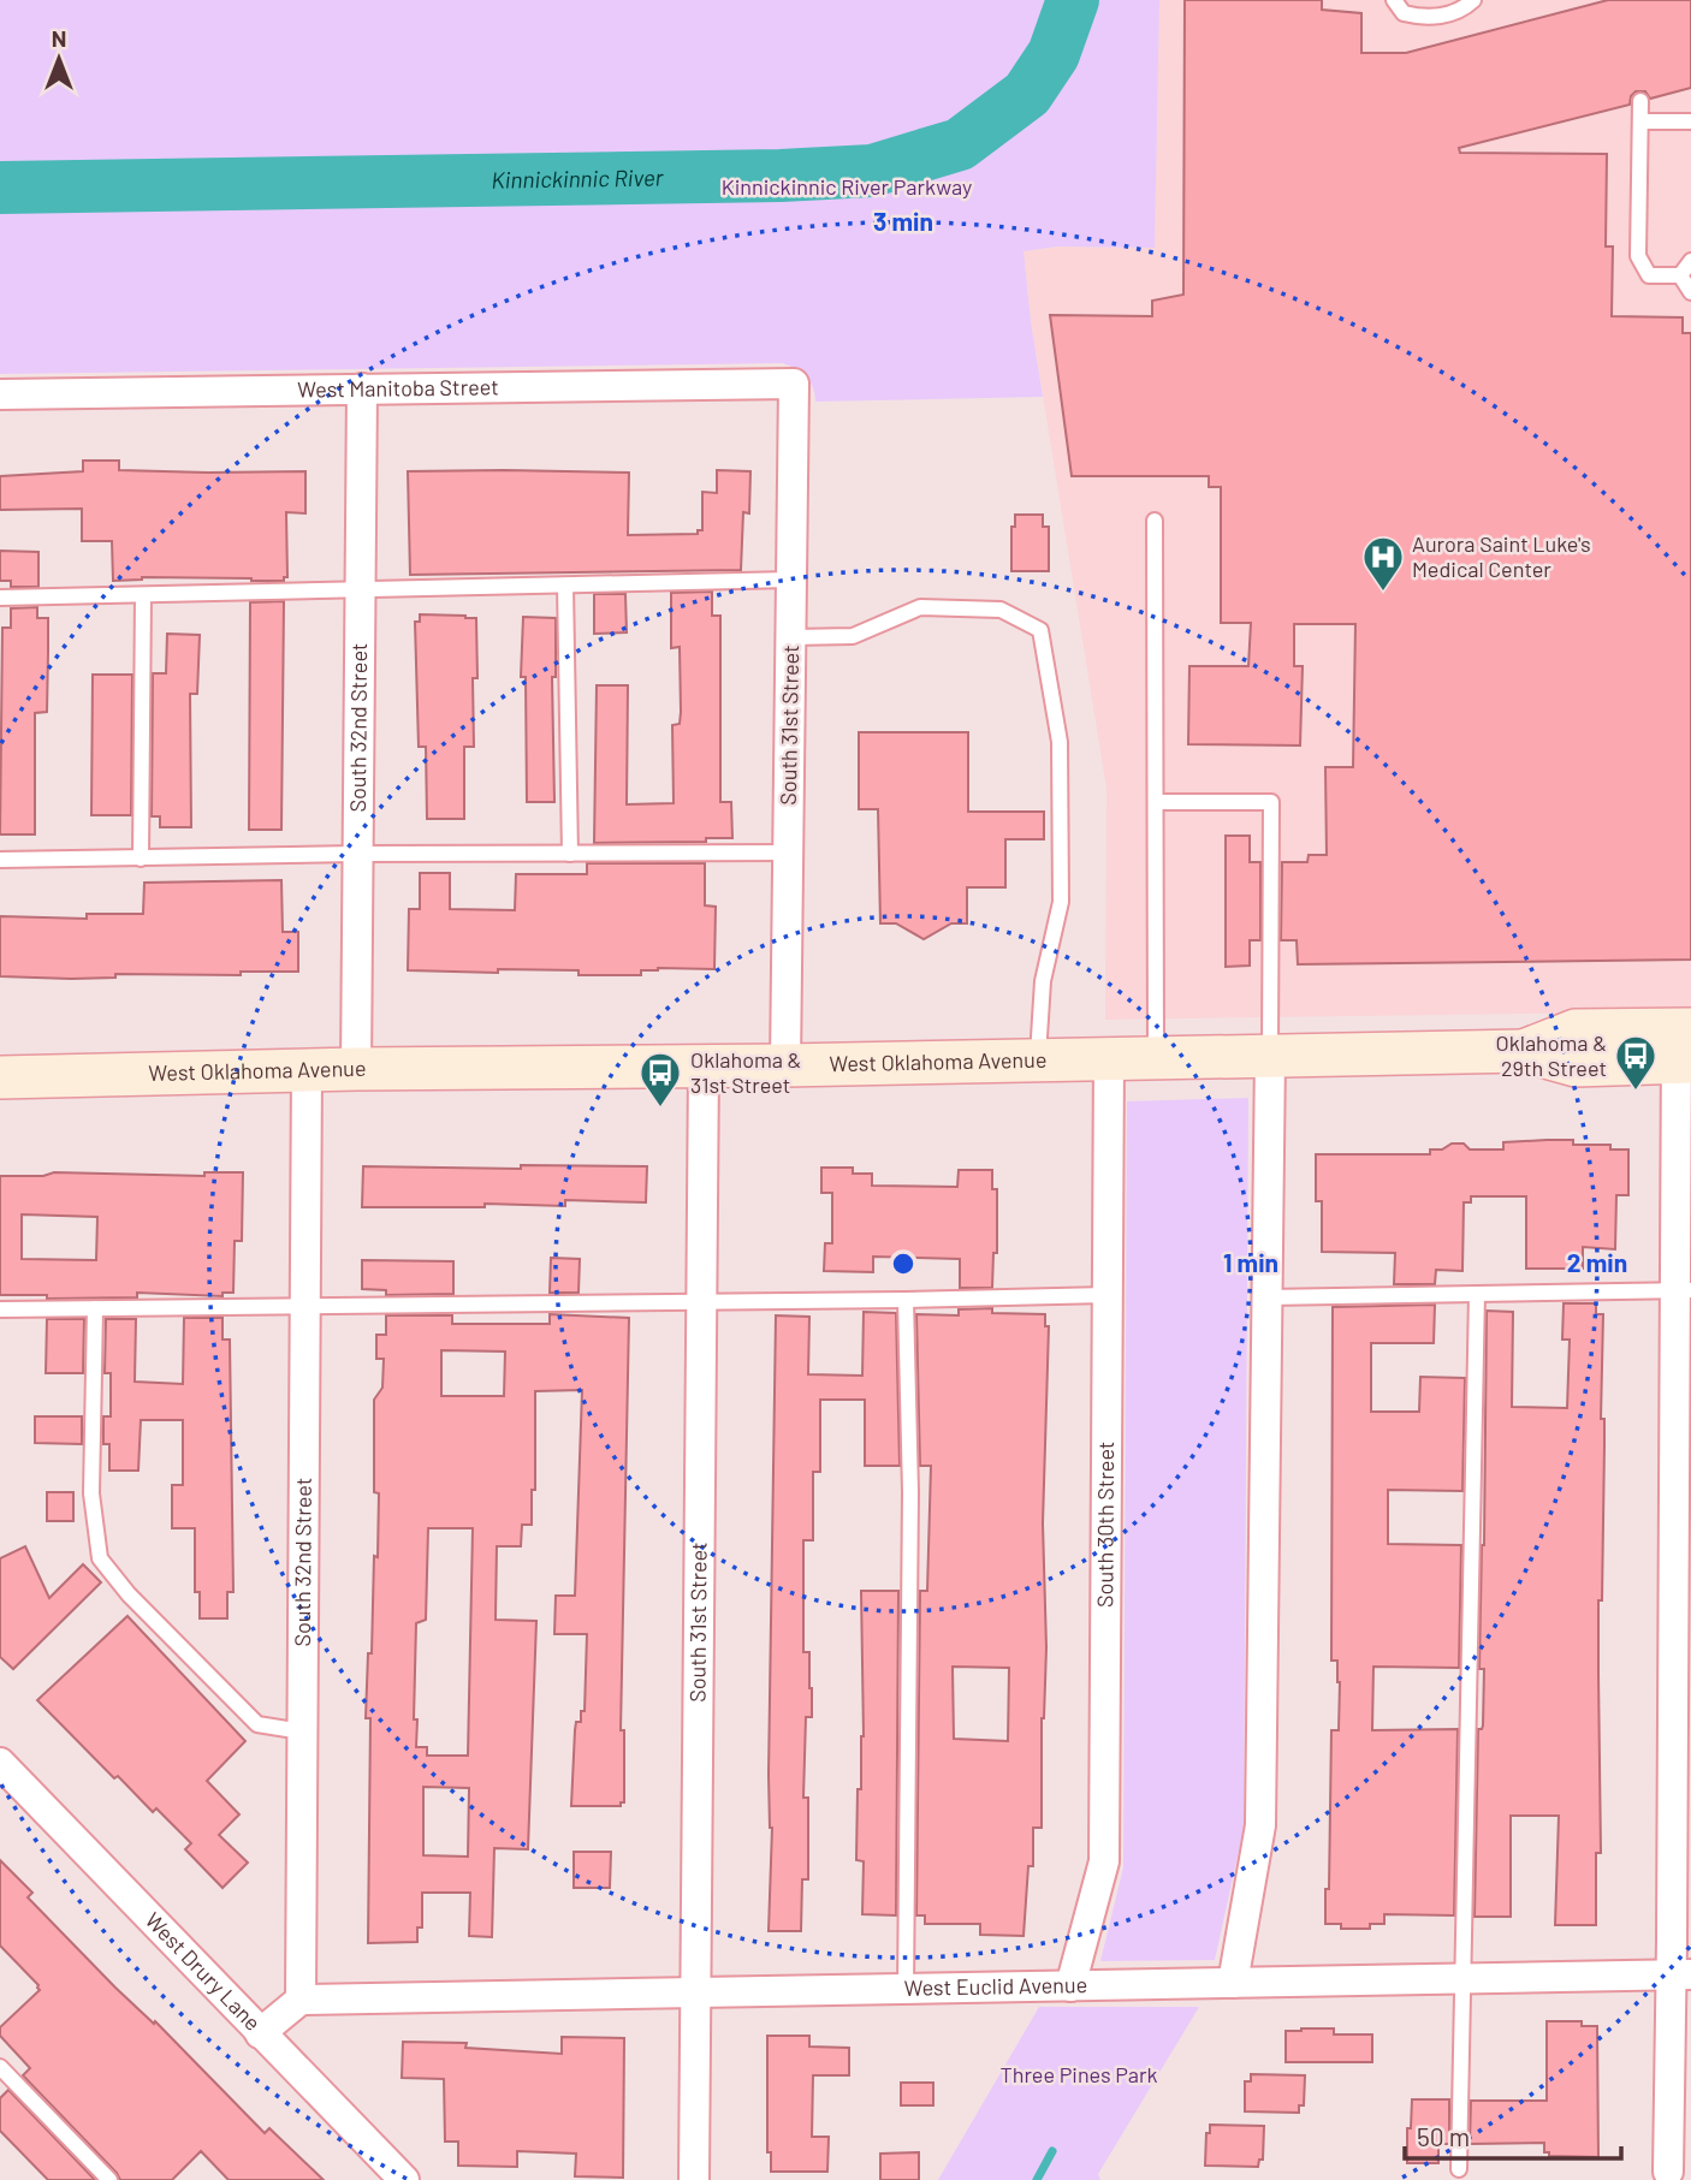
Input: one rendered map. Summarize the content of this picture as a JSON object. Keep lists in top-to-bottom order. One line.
{"streets":{"main road":["West Oklahoma Avenue"],"street":["West Manitoba Street","South 31st Street","South 32nd Street","South 30th Street","West Drury Lane","West Euclid Avenue"]},"crossings":[["West Manitoba Street","South 31st Street"],["West Manitoba Street","South 32nd Street"],["South 31st Street","West Oklahoma Avenue"],["South 31st Street","West Euclid Avenue"],["South 32nd Street","West Oklahoma Avenue"],["South 32nd Street","West Euclid Avenue"],["West Oklahoma Avenue","South 30th Street"],["South 30th Street","West Euclid Avenue"]],"water":["Kinnickinnic River"],"parks":["Kinnickinnic River Parkway","Three Pines Park"],"places":{"hospital":["Aurora Saint Luke's Medical Center"],"bus stop":["Oklahoma & 29th Street","Oklahoma & 31st Street"]},"scale_bar":"50 m","north":"top","rings":["3 min","1 min","2 min"]}
